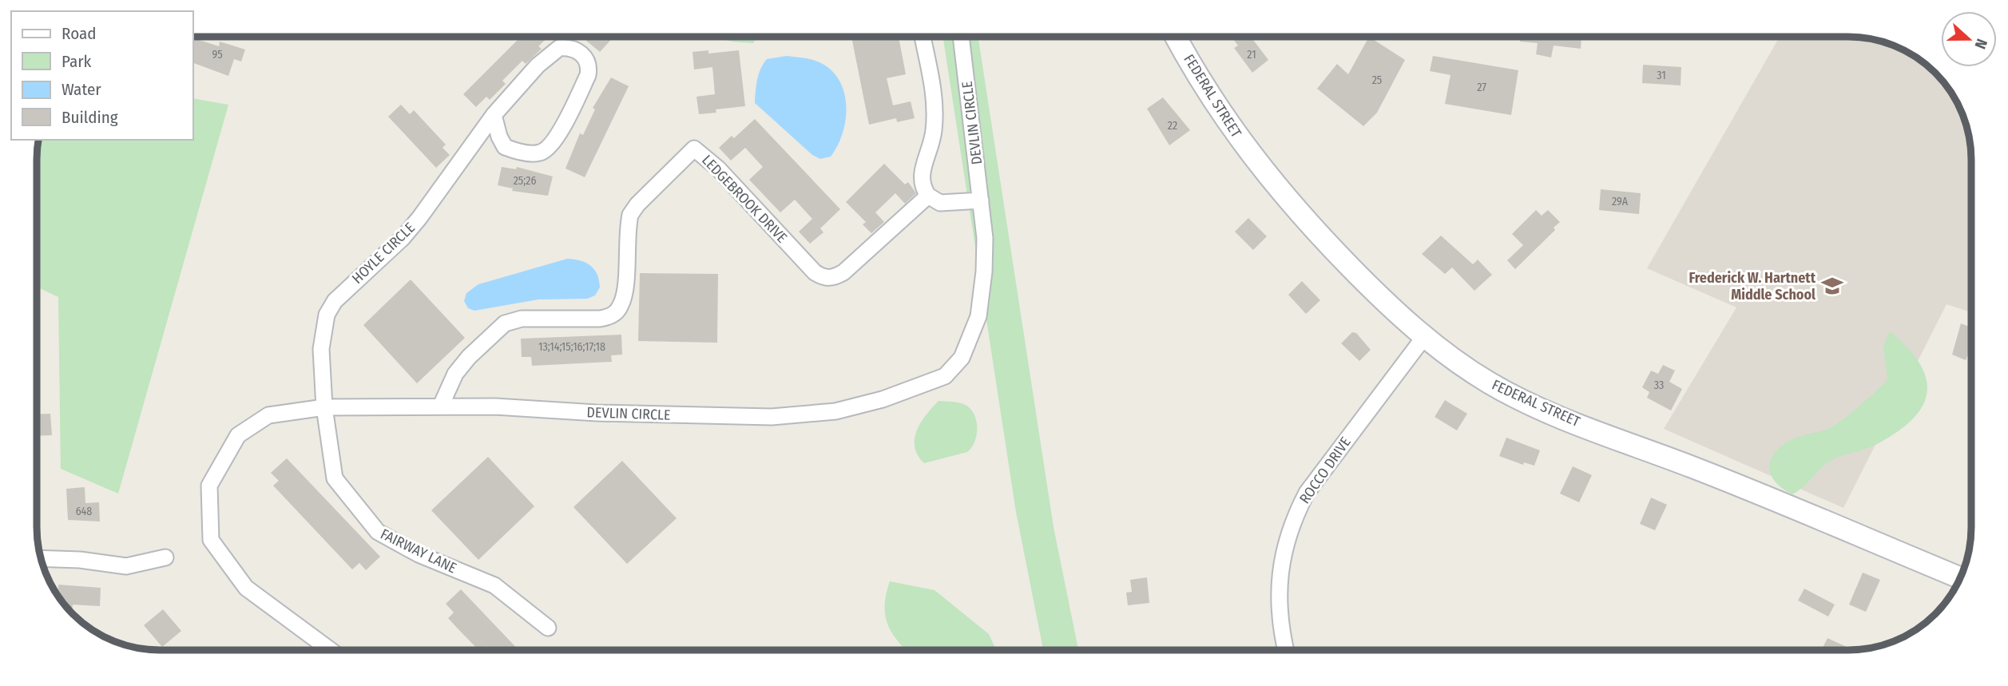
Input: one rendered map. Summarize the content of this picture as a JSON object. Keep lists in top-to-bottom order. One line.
{"streets":{"street":["FEDERAL STREET","DEVLIN CIRCLE","LEDGEBROOK DRIVE","HOYLE CIRCLE","ROCCO DRIVE","FAIRWAY LANE"]},"crossings":[["FEDERAL STREET","ROCCO DRIVE"],["DEVLIN CIRCLE","LEDGEBROOK DRIVE"],["DEVLIN CIRCLE","HOYLE CIRCLE"],["DEVLIN CIRCLE","FAIRWAY LANE"],["HOYLE CIRCLE","FAIRWAY LANE"]],"places":{"school or university":["Frederick W. Hartnett Middle School"]},"house_numbers":["95","21","31","25","27","22","25;26","29A","13;14;15;16;17;18","33","648"],"legend":["Road","Park","Water","Building"],"north":"right"}
